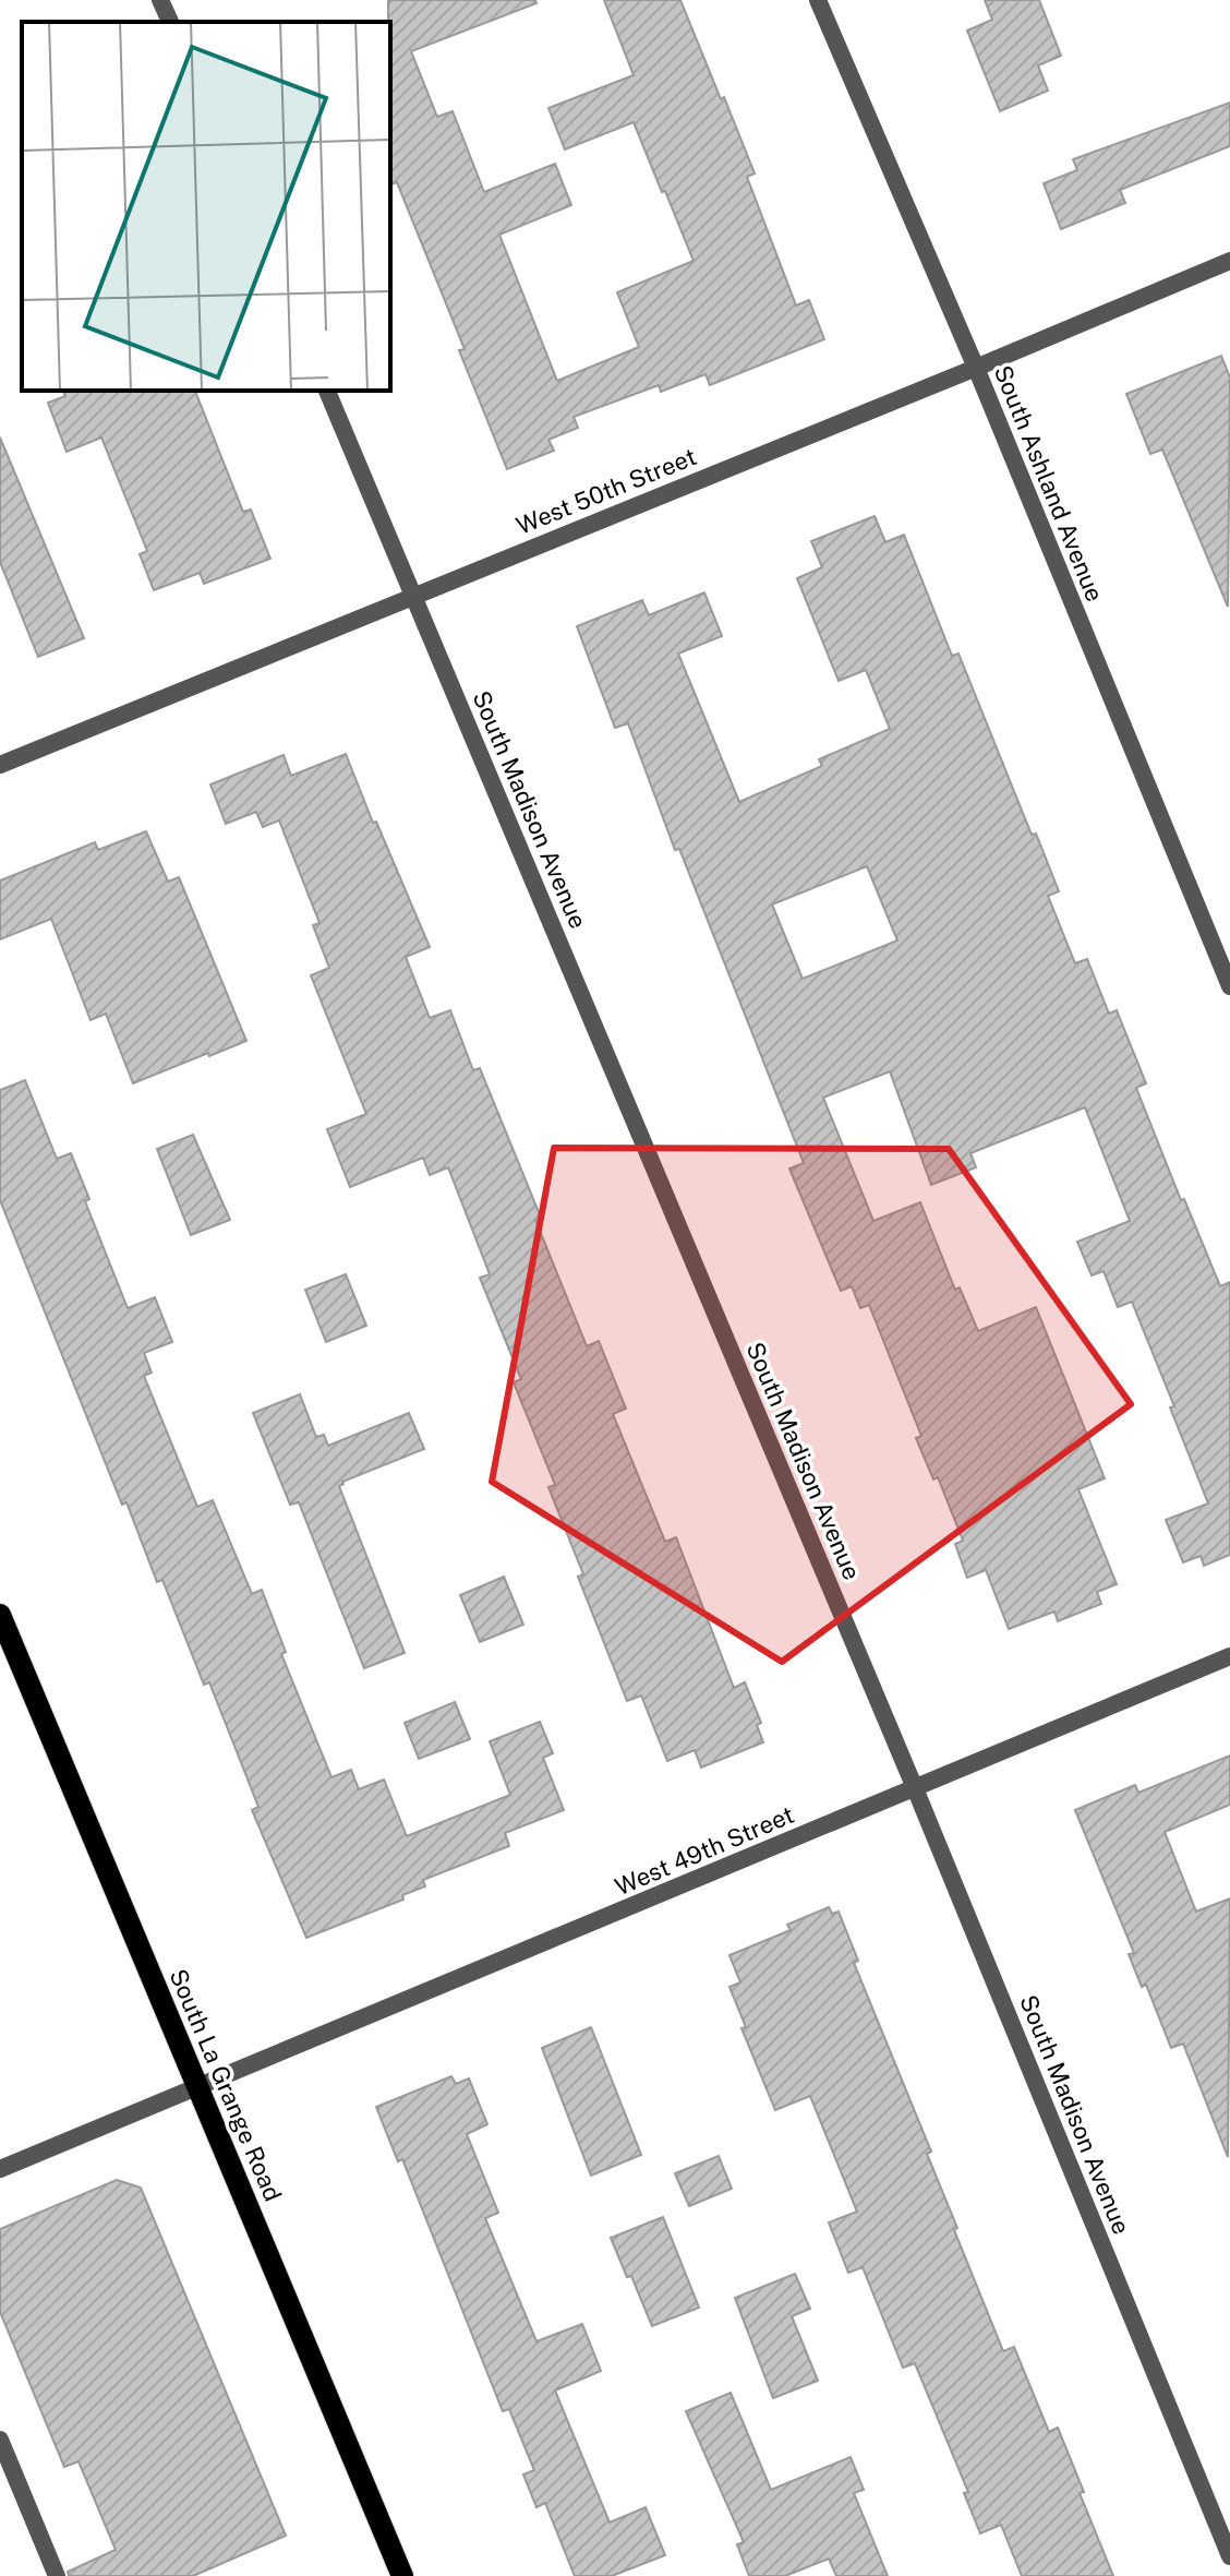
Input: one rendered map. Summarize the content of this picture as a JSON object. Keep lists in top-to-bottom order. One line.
{"streets":{"main road":["South La Grange Road"],"street":["South Ashland Avenue","West 50th Street","South Madison Avenue","West 49th Street"]},"crossings":[["South Ashland Avenue","West 50th Street"],["West 50th Street","South Madison Avenue"],["South Madison Avenue","West 49th Street"],["West 49th Street","South La Grange Road"]]}
